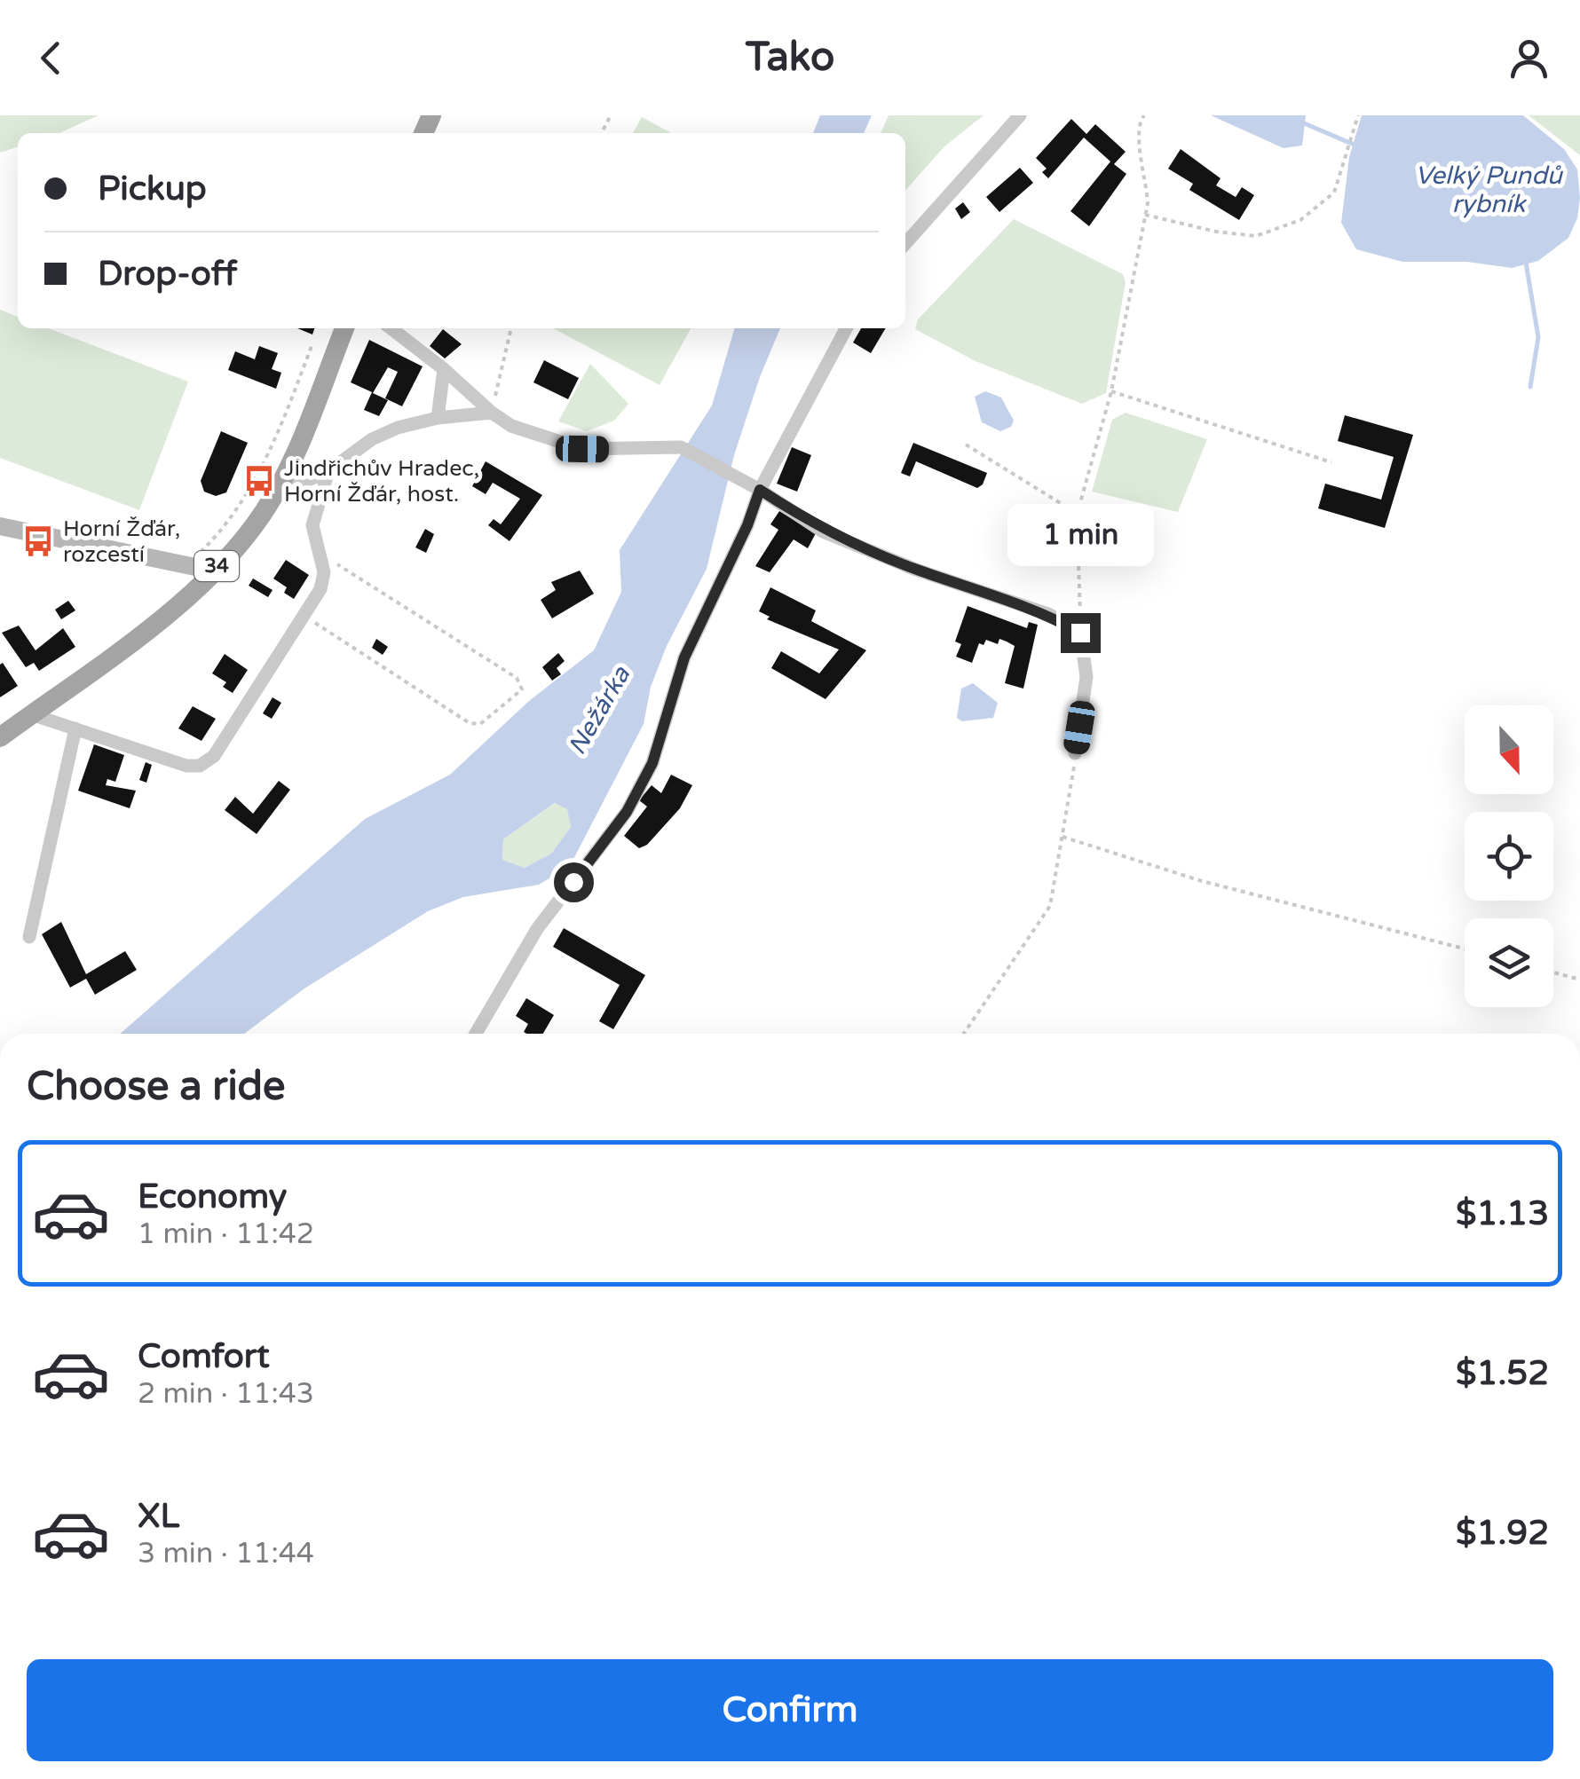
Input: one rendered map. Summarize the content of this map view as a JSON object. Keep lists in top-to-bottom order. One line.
{"streets":{"main road":["34"]},"water":["Velký Pundů rybník","Nežárka"],"places":{"bus stop":["Jindřichův Hradec, Horní Žďár, host.","Horní Žďár, rozcestí"]},"north":"bottom","page":{"header":"Tako","banner":["Pickup","Drop-off"],"bubble":"1 min","heading":"Choose a ride","list":[{"name":"Economy","note":"1 min · 11:42","value":"$1.13"},{"name":"Comfort","note":"2 min · 11:43","value":"$1.52"},{"name":"XL","note":"3 min · 11:44","value":"$1.92"}],"buttons":"Confirm"}}
